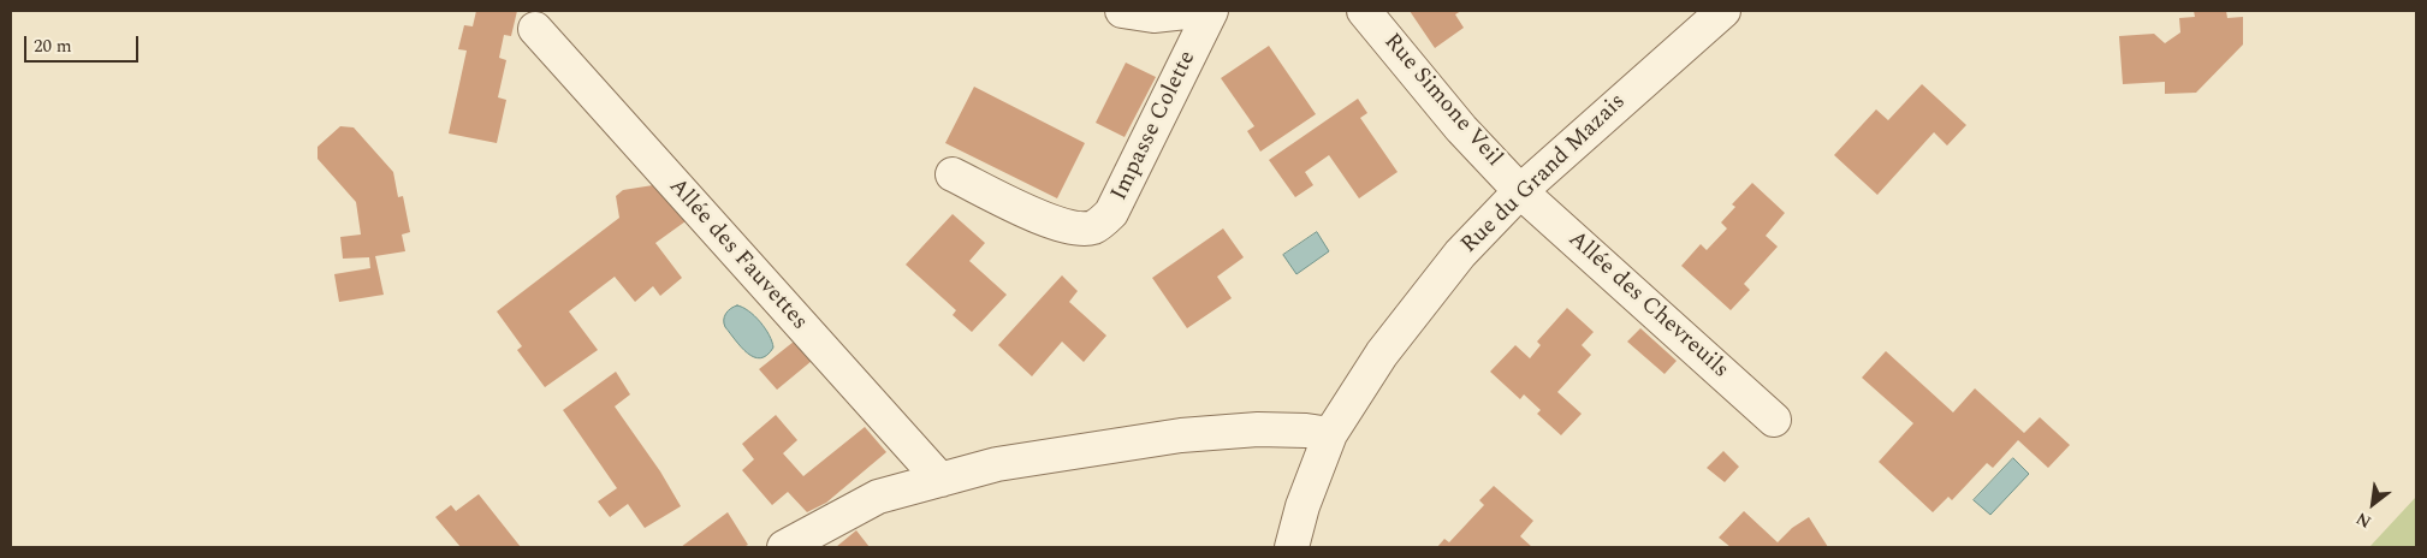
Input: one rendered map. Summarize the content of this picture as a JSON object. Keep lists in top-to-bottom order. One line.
{"streets":{"street":["Rue Simone Veil","Impasse Colette","Rue du Grand Mazais","Allée des Fauvettes","Allée des Chevreuils"]},"crossings":[["Rue Simone Veil","Rue du Grand Mazais"],["Rue Simone Veil","Allée des Chevreuils"],["Rue du Grand Mazais","Allée des Chevreuils"]],"scale_bar":"20 m","north":"bottom left"}
